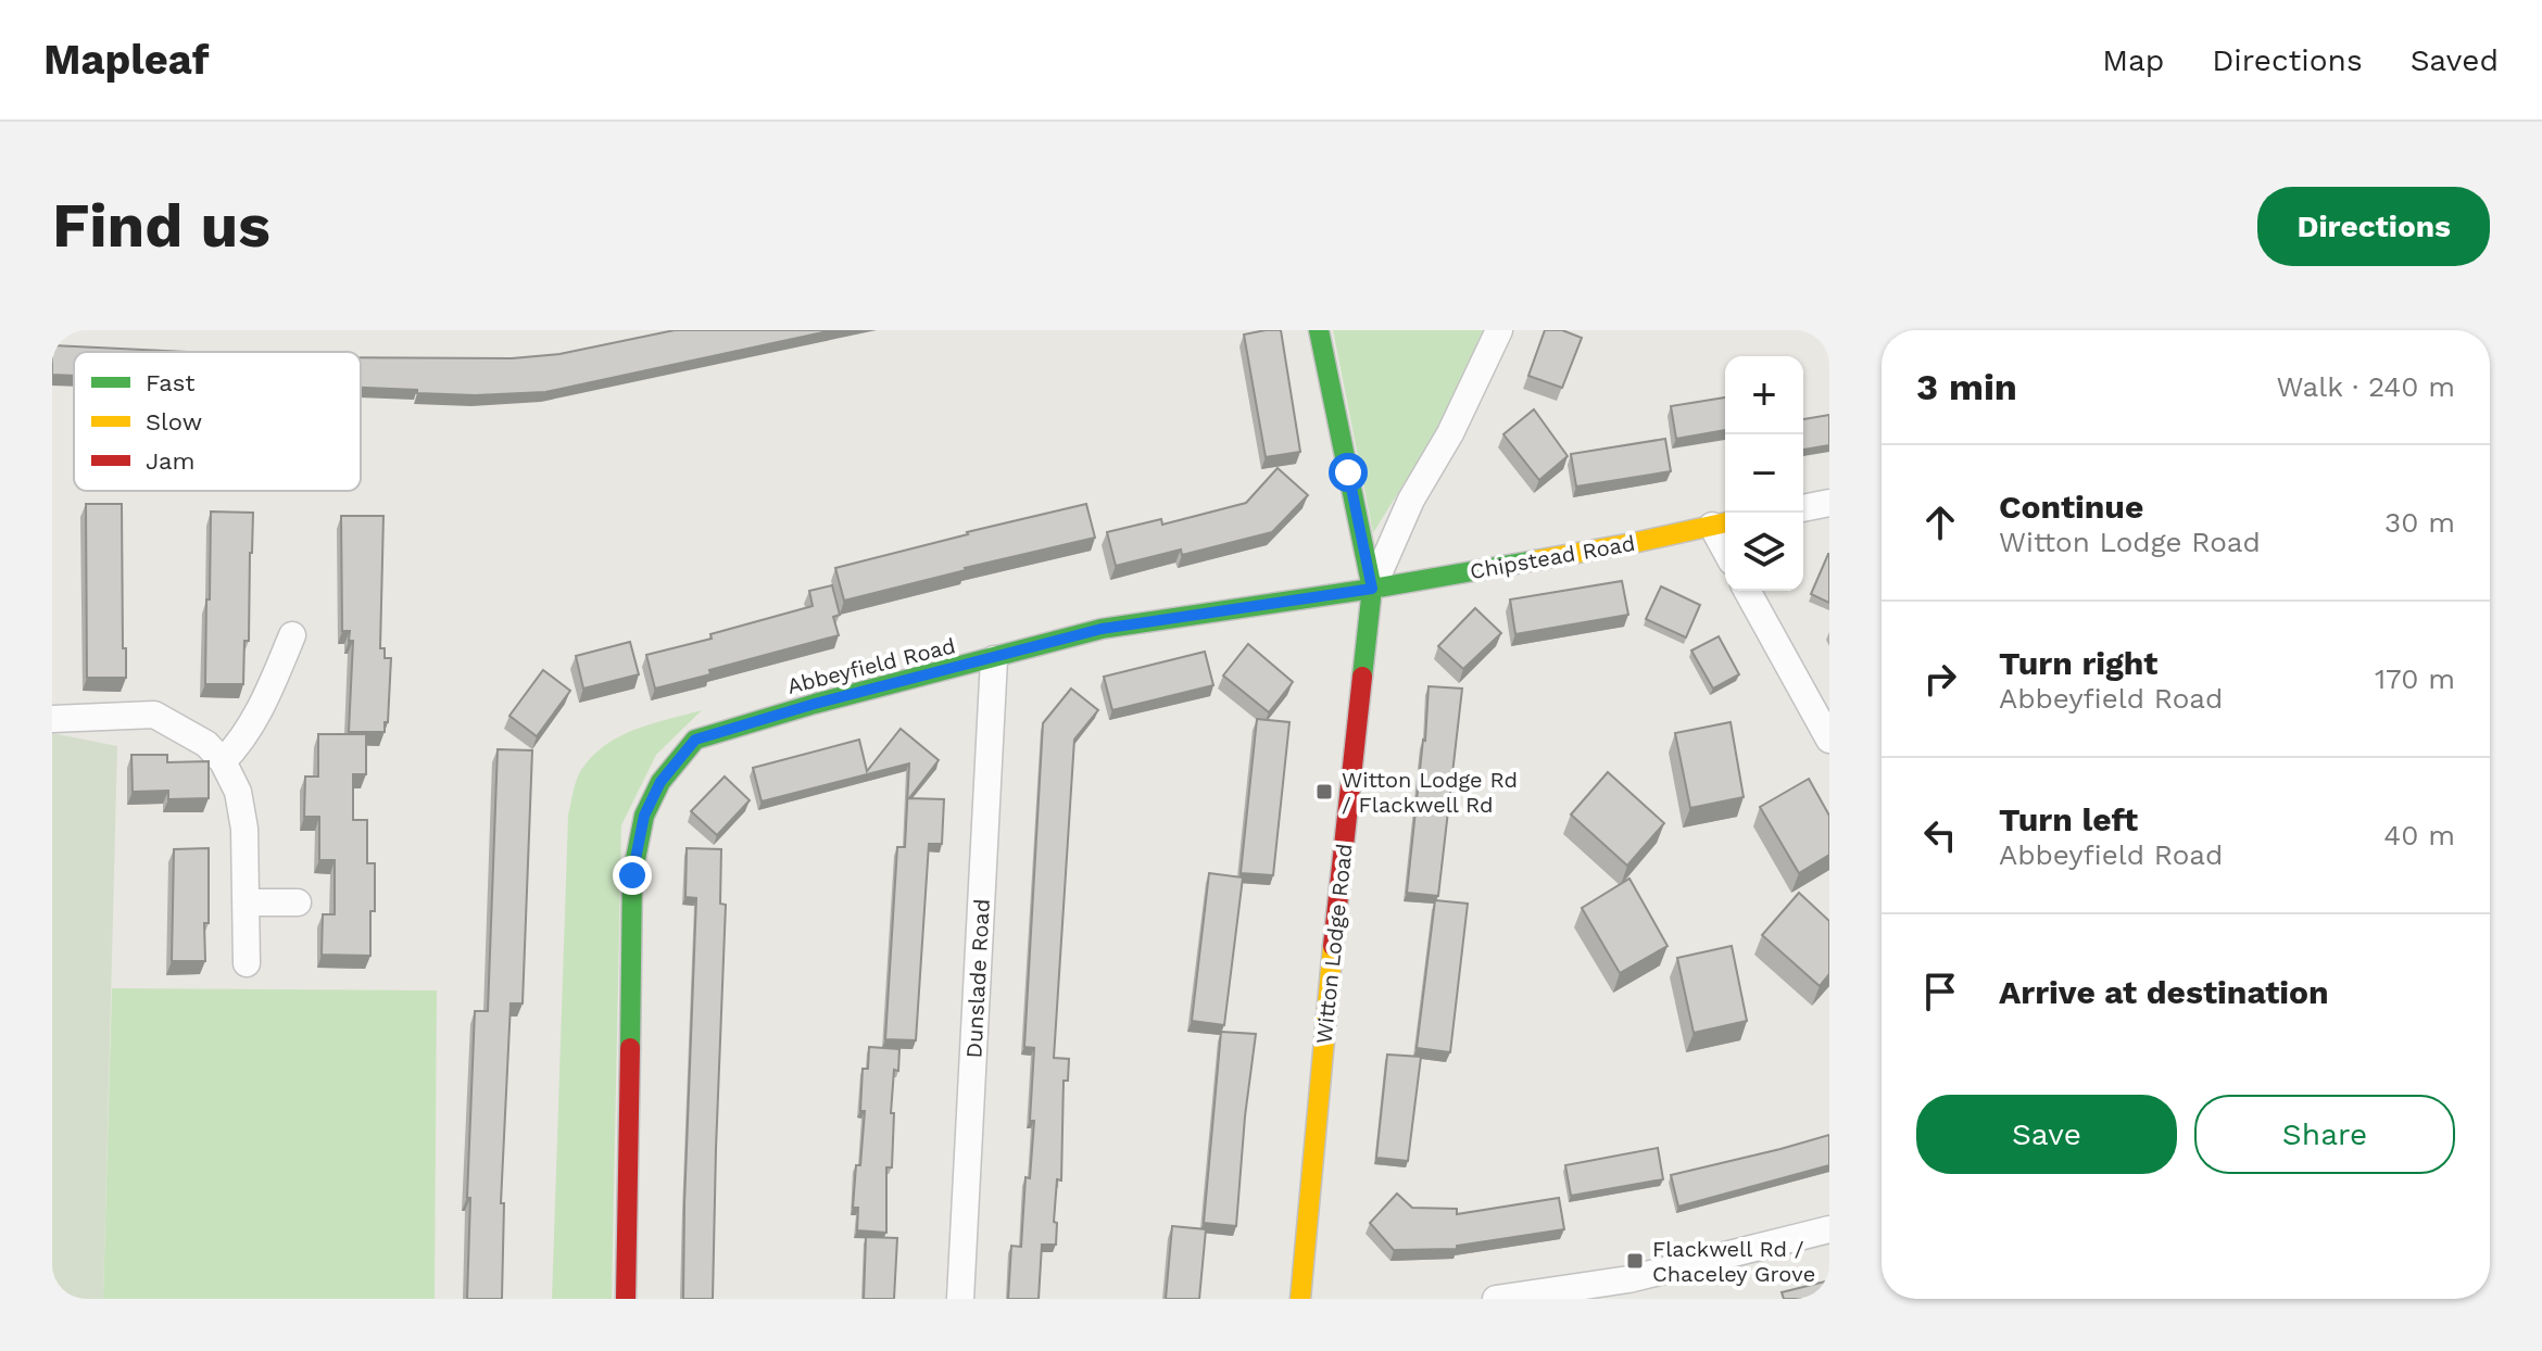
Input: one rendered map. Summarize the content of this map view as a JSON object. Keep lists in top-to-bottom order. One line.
{"streets":{"street":["Chipstead Road","Abbeyfield Road","Witton Lodge Road","Dunslade Road"]},"crossings":[["Chipstead Road","Abbeyfield Road"],["Chipstead Road","Witton Lodge Road"],["Abbeyfield Road","Witton Lodge Road"],["Abbeyfield Road","Dunslade Road"]],"places":{"transit":["Witton Lodge Rd / Flackwell Rd","Flackwell Rd / Chaceley Grove"]},"legend":["Fast","Slow","Jam"],"page":{"header":"Mapleaf","nav":["Map","Directions","Saved"],"buttons":["Directions",["Save","Share"]],"title":"Find us","heading":["3 min","Walk · 240 m"],"map_buttons":["+","−"],"list":[["Continue","Witton Lodge Road","30 m"],["Turn right","Abbeyfield Road","170 m"],["Turn left","Abbeyfield Road","40 m"],"Arrive at destination"]}}
